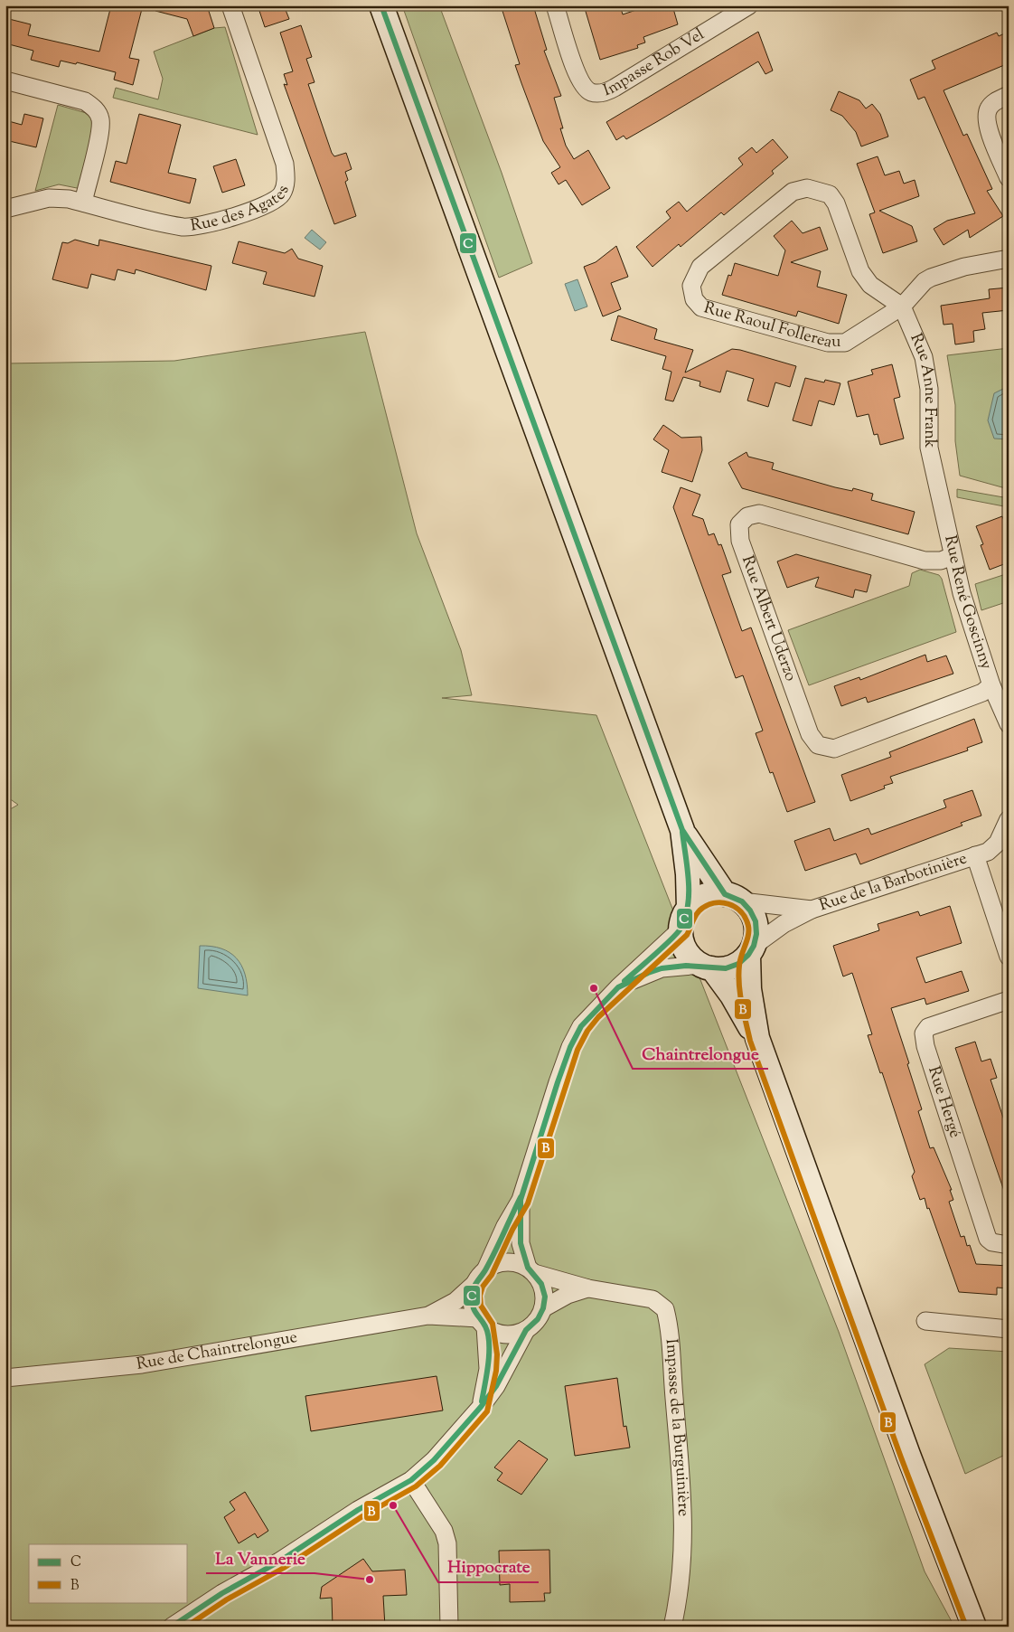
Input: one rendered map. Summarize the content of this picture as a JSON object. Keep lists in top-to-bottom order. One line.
{"streets":{"street":["Impasse Rob Vel","Rue des Agates","Rue Raoul Follereau","Rue Anne Frank","Rue René Goscinny","Rue Albert Uderzo","Rue de la Barbotinière","Rue Hergé","Rue de Chaintrelongue","Impasse de la Burguinière"]},"crossings":[["Rue Raoul Follereau","Rue Anne Frank"],["Rue Anne Frank","Rue René Goscinny"],["Rue René Goscinny","Rue Albert Uderzo"],["Rue de Chaintrelongue","Impasse de la Burguinière"]],"places":["Chaintrelongue","Hippocrate","La Vannerie"],"lines":["transit line C","transit line B"],"legend":["C","B"]}
